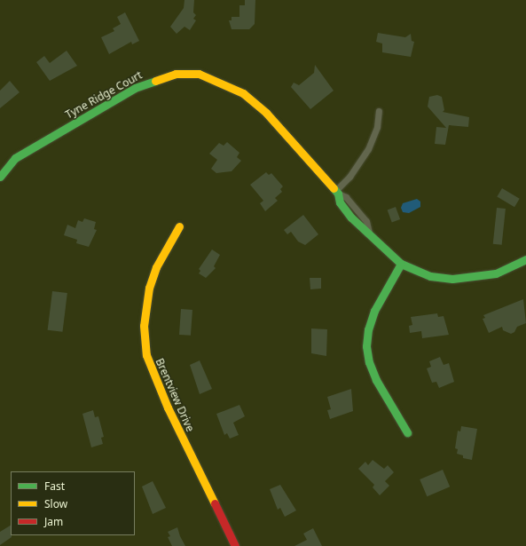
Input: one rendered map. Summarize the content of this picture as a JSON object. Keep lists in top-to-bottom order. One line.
{"streets":{"street":["Tyne Ridge Court","Brentview Drive"]},"legend":["Fast","Slow","Jam"]}
